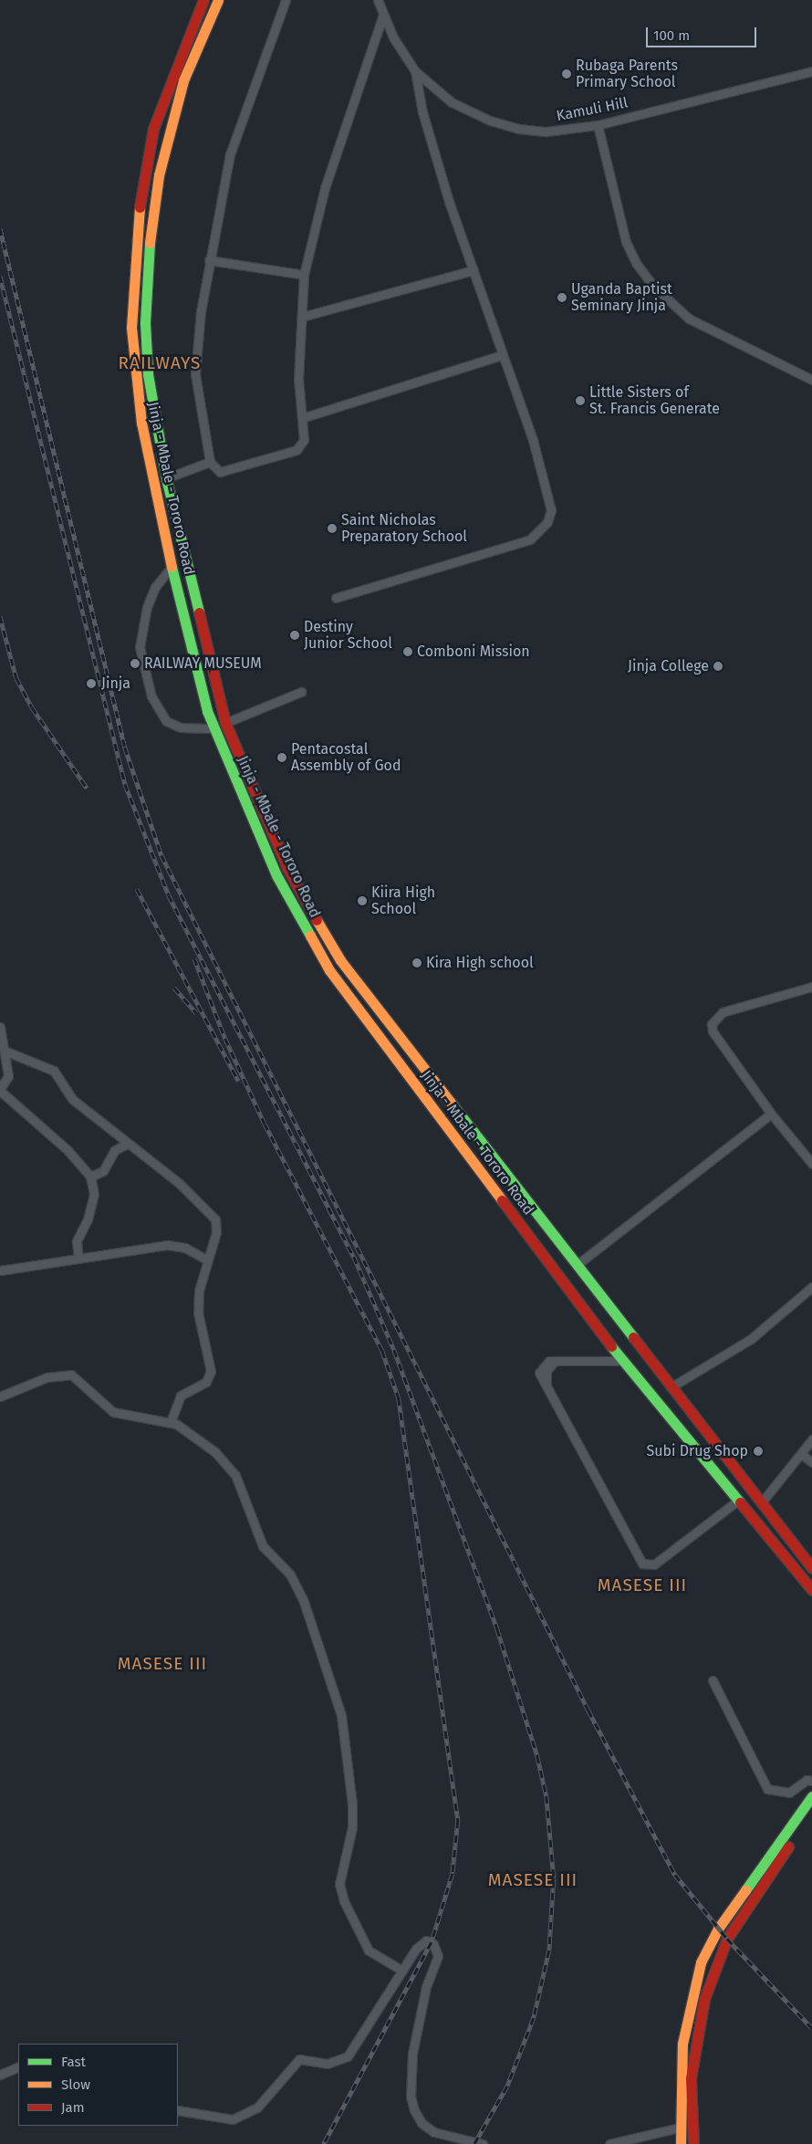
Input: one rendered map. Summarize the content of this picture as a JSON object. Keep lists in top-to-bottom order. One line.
{"streets":{"highway":["Jinja - Mbale - Tororo Road"],"street":["Kamuli Hill"]},"districts":["RAILWAYS","MASESE III","MASESE III","MASESE III"],"places":["Rubaga Parents Primary School","Uganda Baptist Seminary Jinja","Little Sisters of St. Francis Generate","Saint Nicholas Preparatory School","Destiny Junior School","Comboni Mission","RAILWAY MUSEUM","Jinja College","Jinja","Pentacostal Assembly of God","Kiira High School","Kira High school","Subi Drug Shop"],"legend":["Fast","Slow","Jam"],"scale_bar":"100 m"}
